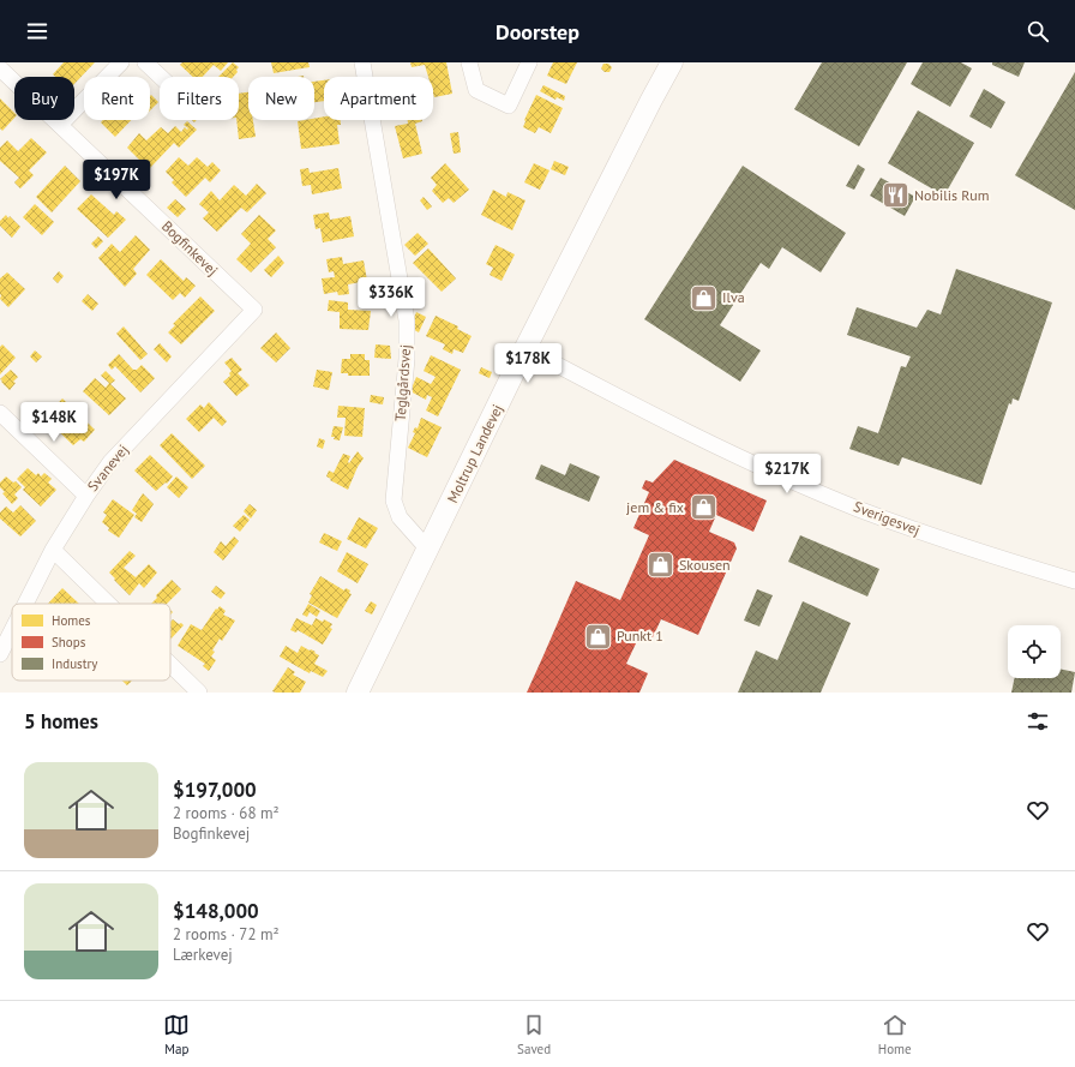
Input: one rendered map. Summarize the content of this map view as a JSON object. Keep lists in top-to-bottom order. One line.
{"streets":{"street":["Bogfinkevej","Teglgårdsvej","Moltrup Landevej","Svanevej","Sverigesvej"]},"crossings":[["Bogfinkevej","Svanevej"],["Teglgårdsvej","Moltrup Landevej"],["Moltrup Landevej","Sverigesvej"]],"places":{"restaurant":["Nobilis Rum"],"shop":["Ilva","jem & fix","Skousen","Punkt 1"]},"legend":["Homes","Shops","Industry"],"page":{"header":"Doorstep","chip":["Buy","Rent","Filters","New","Apartment"],"price":["$197K","$336K","$178K","$148K","$217K"],"heading":"5 homes","list":[{"name":"$197,000","note":"2 rooms · 68 m² · Bogfinkevej"},{"name":"$148,000","note":"2 rooms · 72 m² · Lærkevej"}],"tabs":["Map","Saved","Home"]}}
